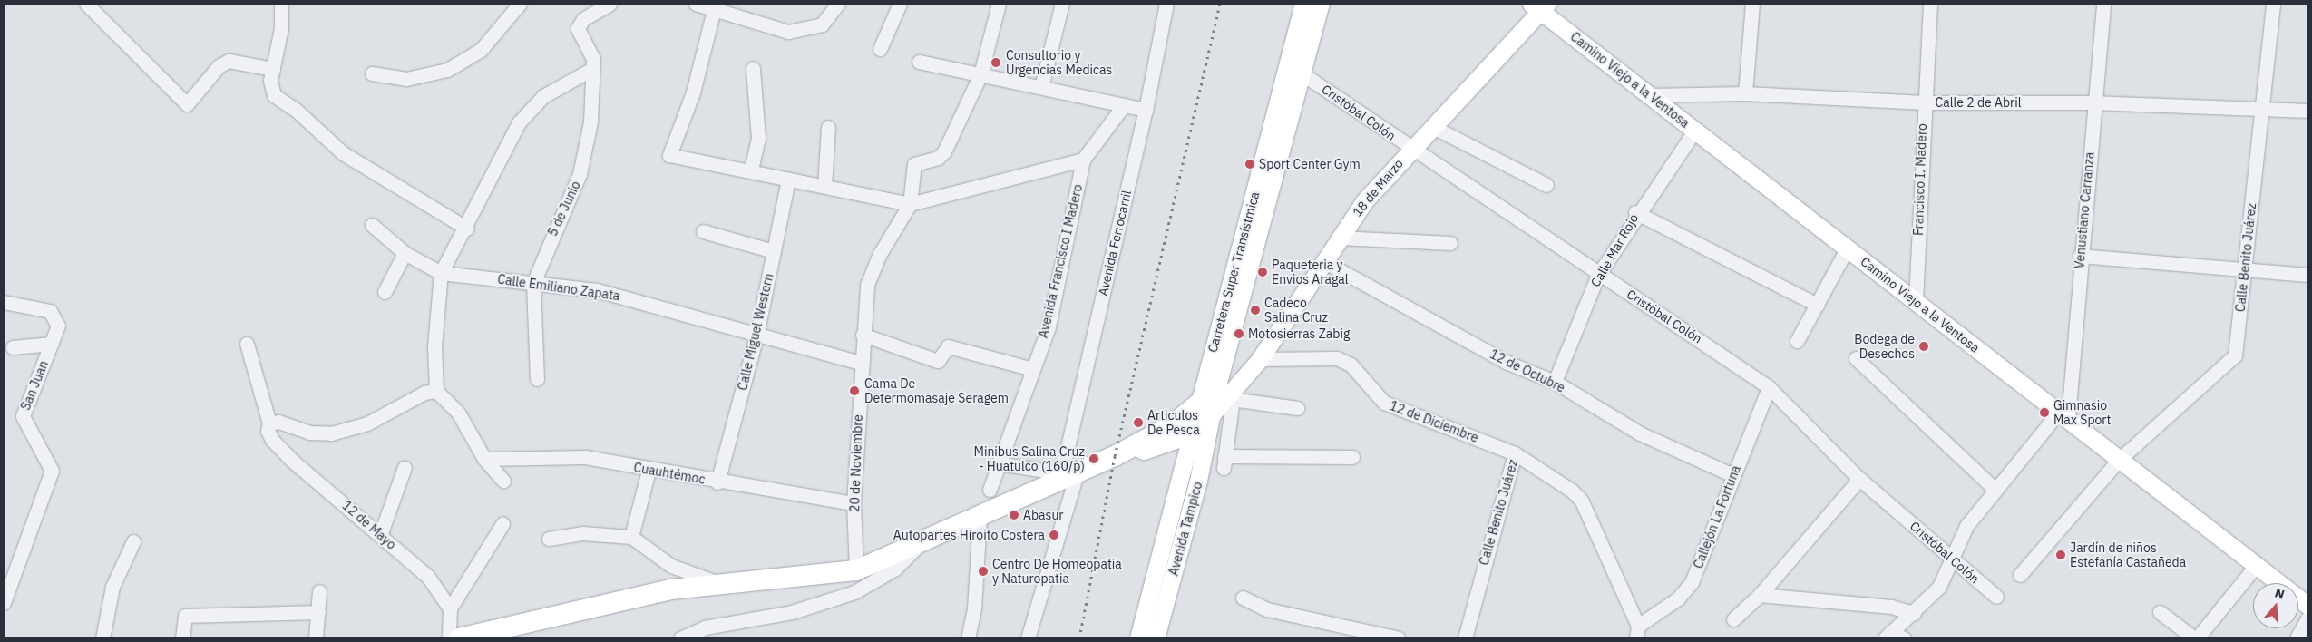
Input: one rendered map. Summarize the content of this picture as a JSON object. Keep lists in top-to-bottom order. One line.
{"streets":{"main road":["Camino Viejo a la Ventosa","18 de Marzo","Carretera Super Transístmica","Avenida Tampico"],"street":["Calle 2 de Abril","Cristóbal Colón","Francisco I. Madero","5 de Junio","Venustiano Carranza","Avenida Ferrocarril","Calle Mar Rojo","Calle Benito Juárez","Avenida Francisco I Madero","Calle Emiliano Zapata","Calle Miguel Western","12 de Octubre","San Juan","12 de Diciembre","20 de Noviembre","Cuauhtémoc","Callejón La Fortuna","12 de Mayo"]},"crossings":[["Camino Viejo a la Ventosa","Calle 2 de Abril"],["Camino Viejo a la Ventosa","Francisco I. Madero"],["Camino Viejo a la Ventosa","18 de Marzo"],["Camino Viejo a la Ventosa","Venustiano Carranza"],["Camino Viejo a la Ventosa","Calle Mar Rojo"],["Camino Viejo a la Ventosa","Calle Benito Juárez"],["Calle 2 de Abril","Francisco I. Madero"],["Calle 2 de Abril","Venustiano Carranza"],["Calle 2 de Abril","Calle Benito Juárez"],["Cristóbal Colón","18 de Marzo"],["Cristóbal Colón","Calle Mar Rojo"],["Cristóbal Colón","Carretera Super Transístmica"],["Cristóbal Colón","Callejón La Fortuna"],["18 de Marzo","Carretera Super Transístmica"],["18 de Marzo","12 de Octubre"],["18 de Marzo","12 de Diciembre"],["5 de Junio","Calle Emiliano Zapata"],["Calle Mar Rojo","12 de Octubre"],["Calle Benito Juárez","12 de Diciembre"],["Calle Benito Juárez","Callejón La Fortuna"],["Carretera Super Transístmica","Avenida Tampico"],["Calle Emiliano Zapata","Calle Miguel Western"],["Calle Emiliano Zapata","20 de Noviembre"],["Calle Miguel Western","Cuauhtémoc"],["12 de Octubre","Callejón La Fortuna"],["20 de Noviembre","Cuauhtémoc"]],"places":["Consultorio y Urgencias Medicas","Sport Center Gym","Paqueteria y Envios Aragal","Cadeco Salina Cruz","Motosierras Zabig","Bodega de Desechos","Cama De Determomasaje Seragem","Gimnasio Max Sport","Articulos De Pesca","Minibus Salina Cruz - Huatulco (160/p)","Abasur","Autopartes Hiroito Costera","Jardín de niños Estefanía Castañeda","Centro De Homeopatia y Naturopatia"],"north":"top"}
